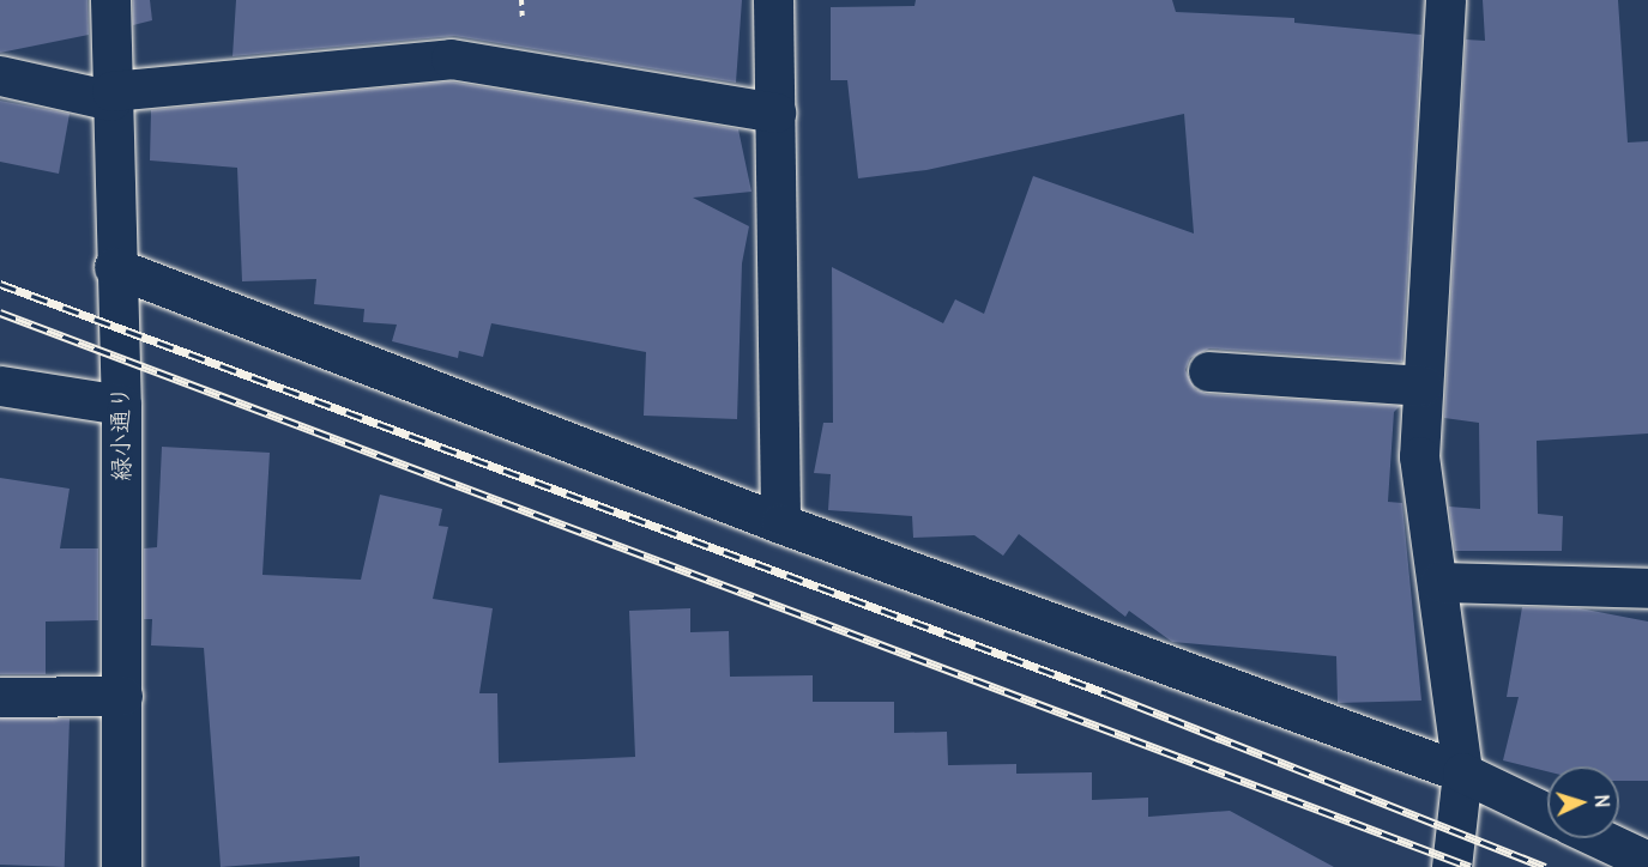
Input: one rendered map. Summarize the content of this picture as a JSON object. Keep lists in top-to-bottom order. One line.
{"streets":{"street":["緑小通り"]},"north":"right"}
